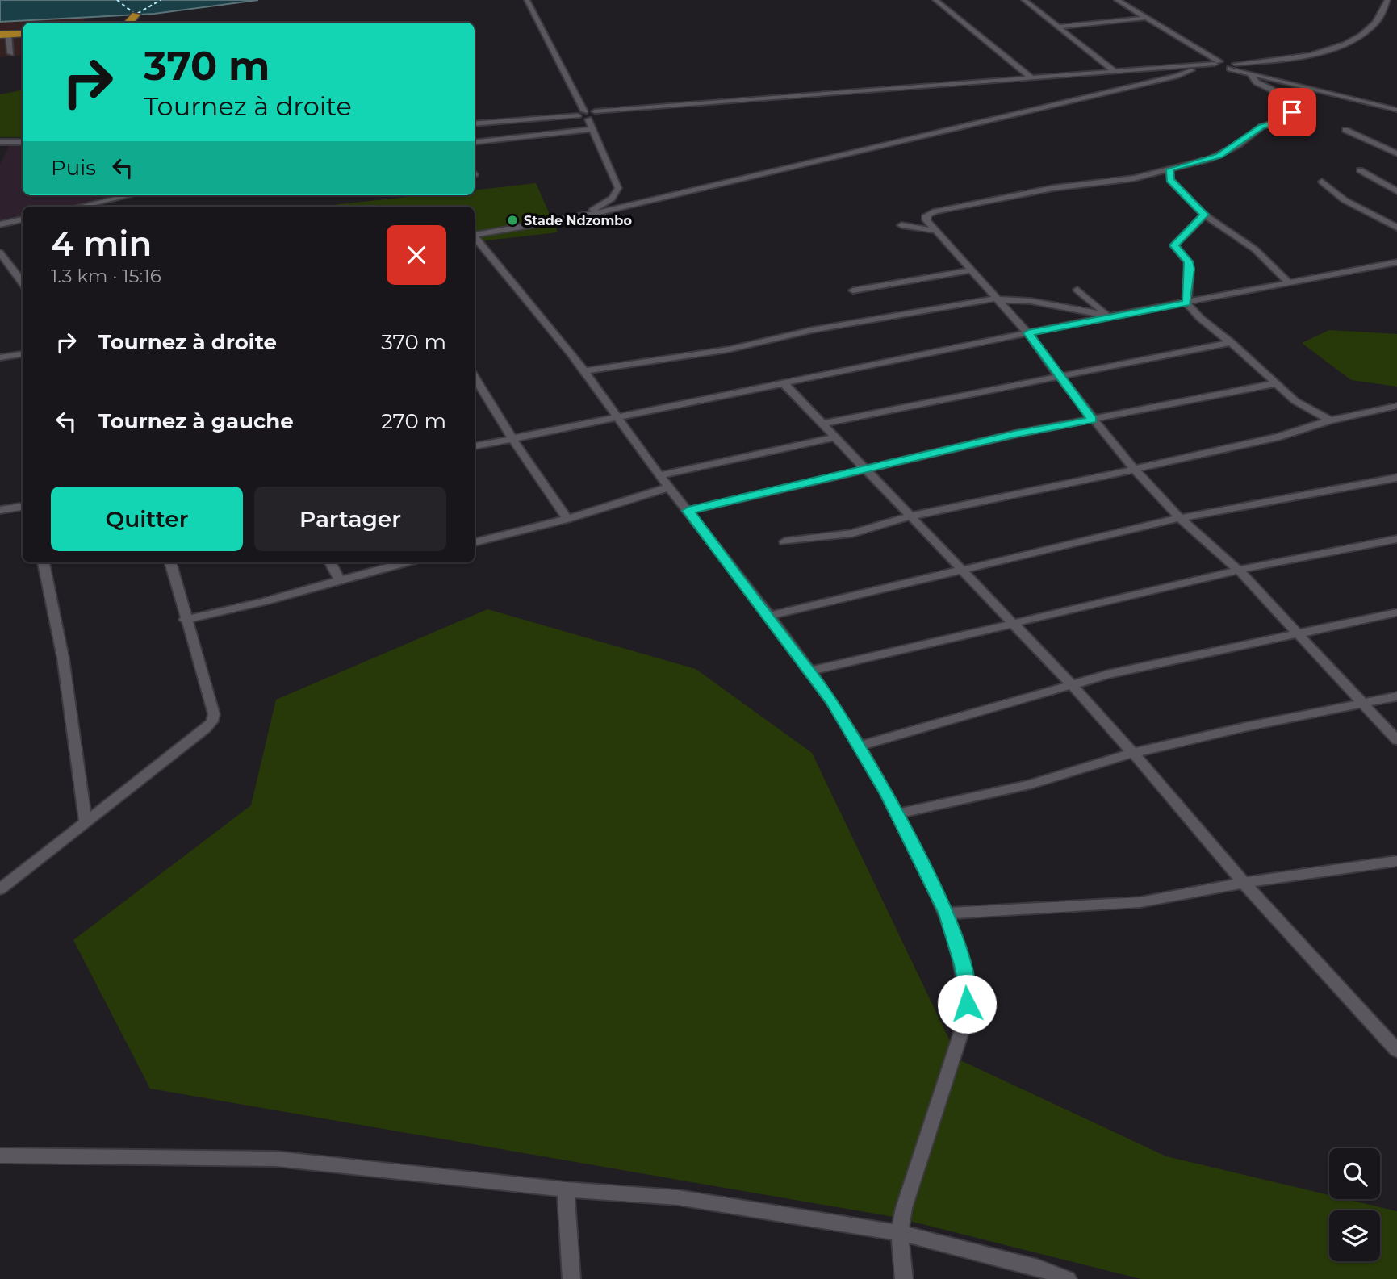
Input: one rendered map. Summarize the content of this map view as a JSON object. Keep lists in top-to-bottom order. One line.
{"places":["Stade Ndzombo"],"page":{"turn":["370 m","Tournez à droite"],"then":"Puis","heading":["4 min","1.3 km · 15:16"],"list":[{"name":"Tournez à droite","value":"370 m"},{"name":"Tournez à gauche","value":"270 m"}],"buttons":["Quitter","Partager"]}}
